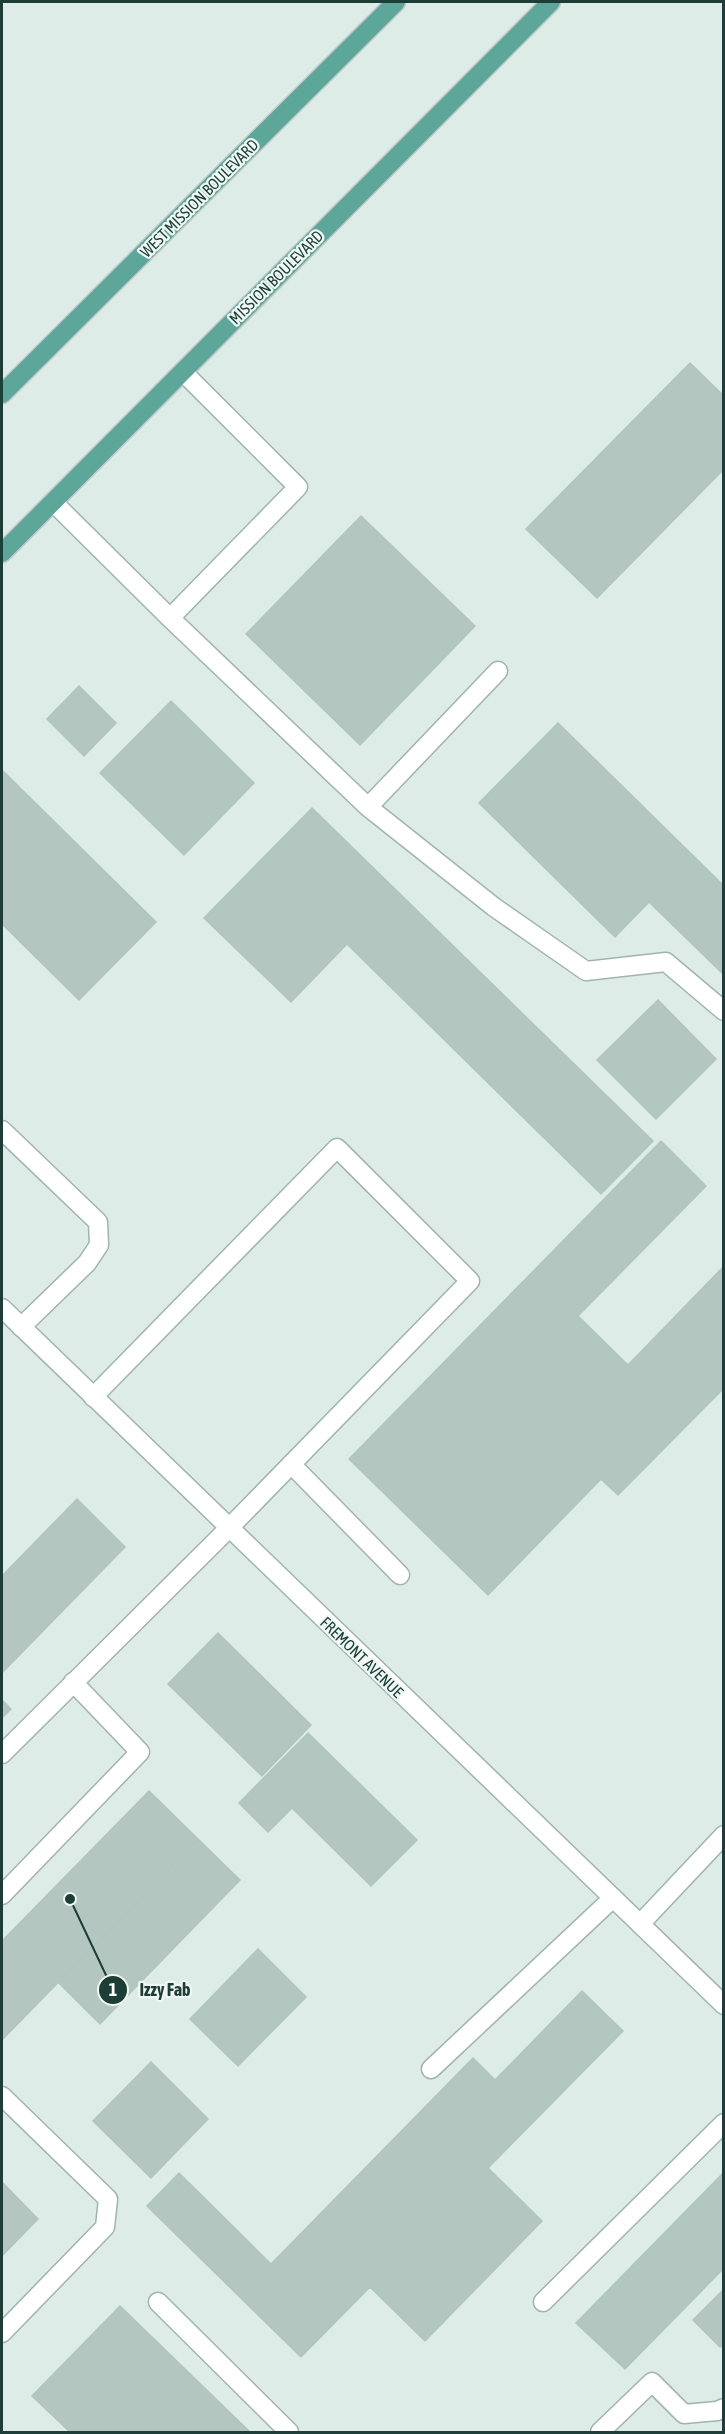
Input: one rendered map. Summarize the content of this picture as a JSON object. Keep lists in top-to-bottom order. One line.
{"streets":{"main road":["WEST MISSION BOULEVARD","MISSION BOULEVARD"],"street":["FREMONT AVENUE"]},"places":["Izzy Fab"]}
